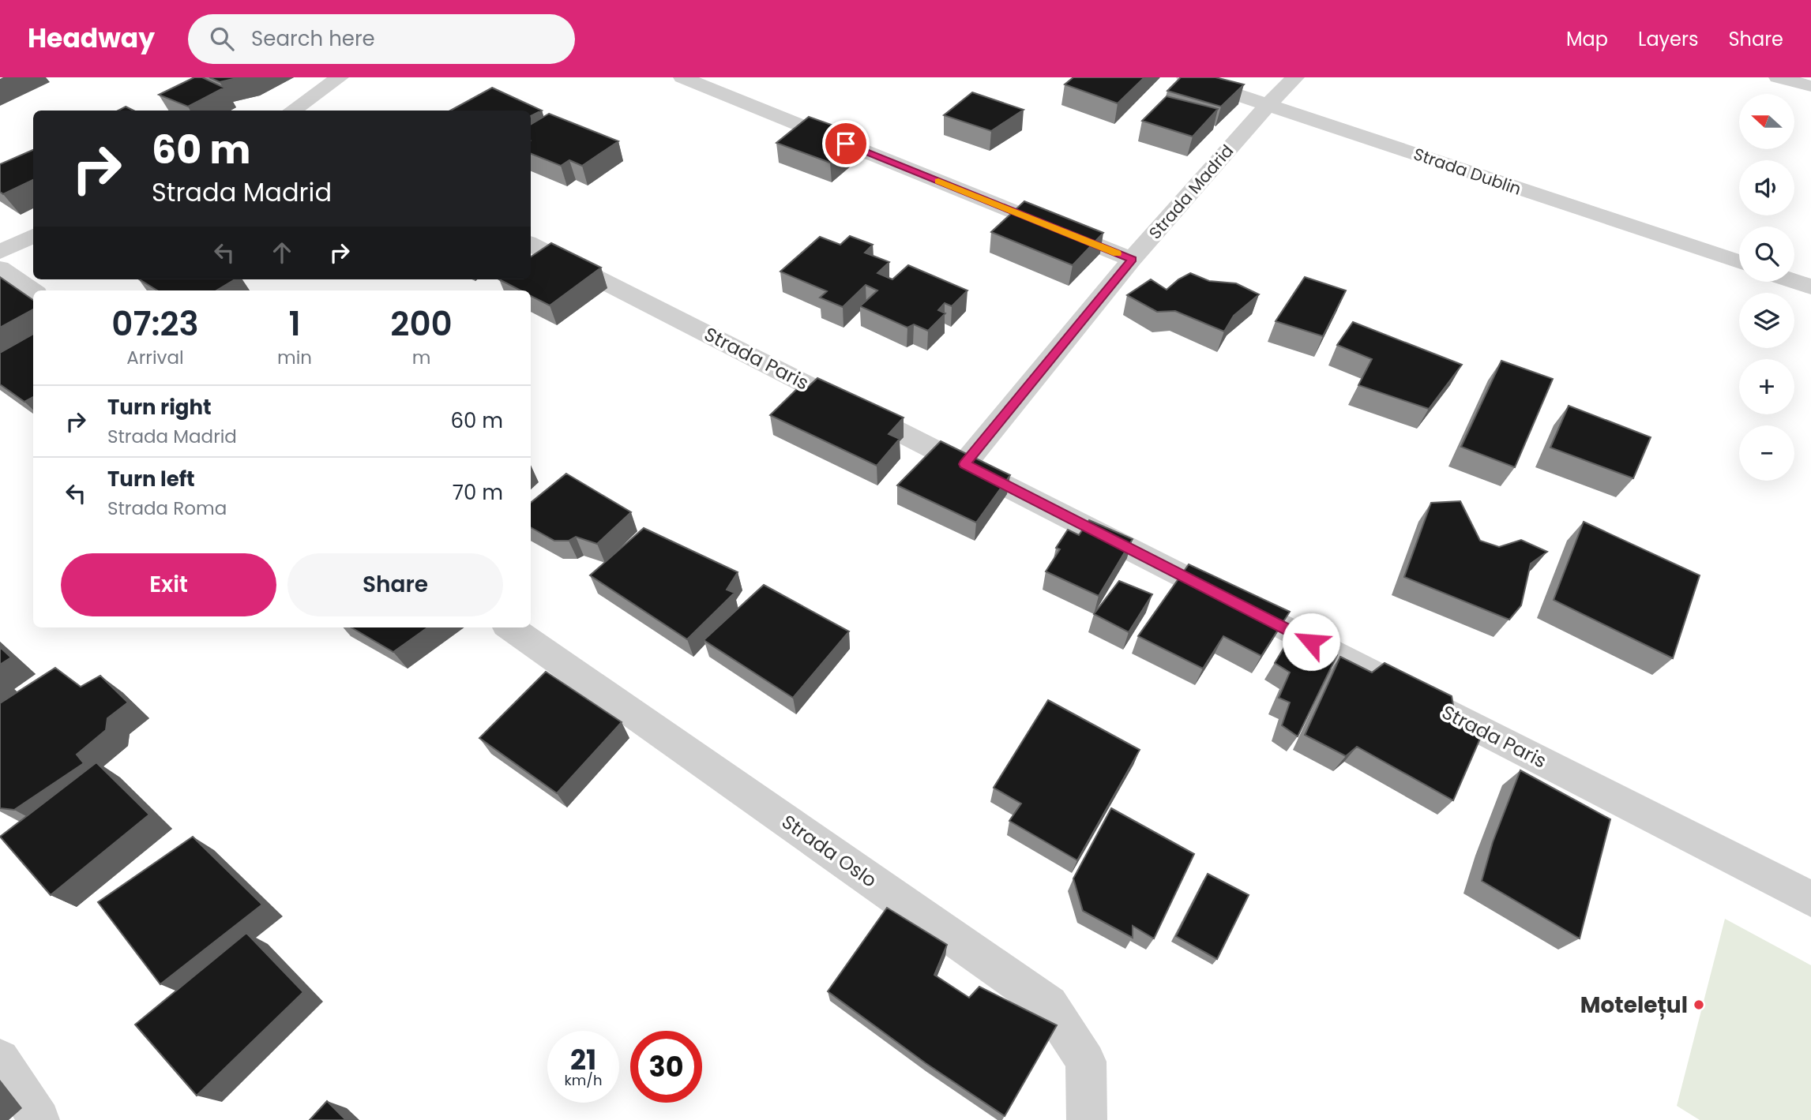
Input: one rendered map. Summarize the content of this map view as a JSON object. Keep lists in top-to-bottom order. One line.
{"streets":{"street":["Strada Dublin","Strada Madrid","Strada Paris","Strada Oslo"]},"crossings":[["Strada Dublin","Strada Madrid"],["Strada Madrid","Strada Paris"]],"places":["Motelețul"],"north":"left","page":{"header":"Headway","search":"Search here","nav":["Map","Layers","Share"],"map_buttons":["+","−"],"turn":["60 m","Strada Madrid"],"eta":["07:23","Arrival","1","min","200","m"],"list":[{"name":"Turn right","note":"Strada Madrid","value":"60 m"},{"name":"Turn left","note":"Strada Roma","value":"70 m"}],"buttons":["Exit","Share"],"speed":"21 km/h","limit":"30"}}
